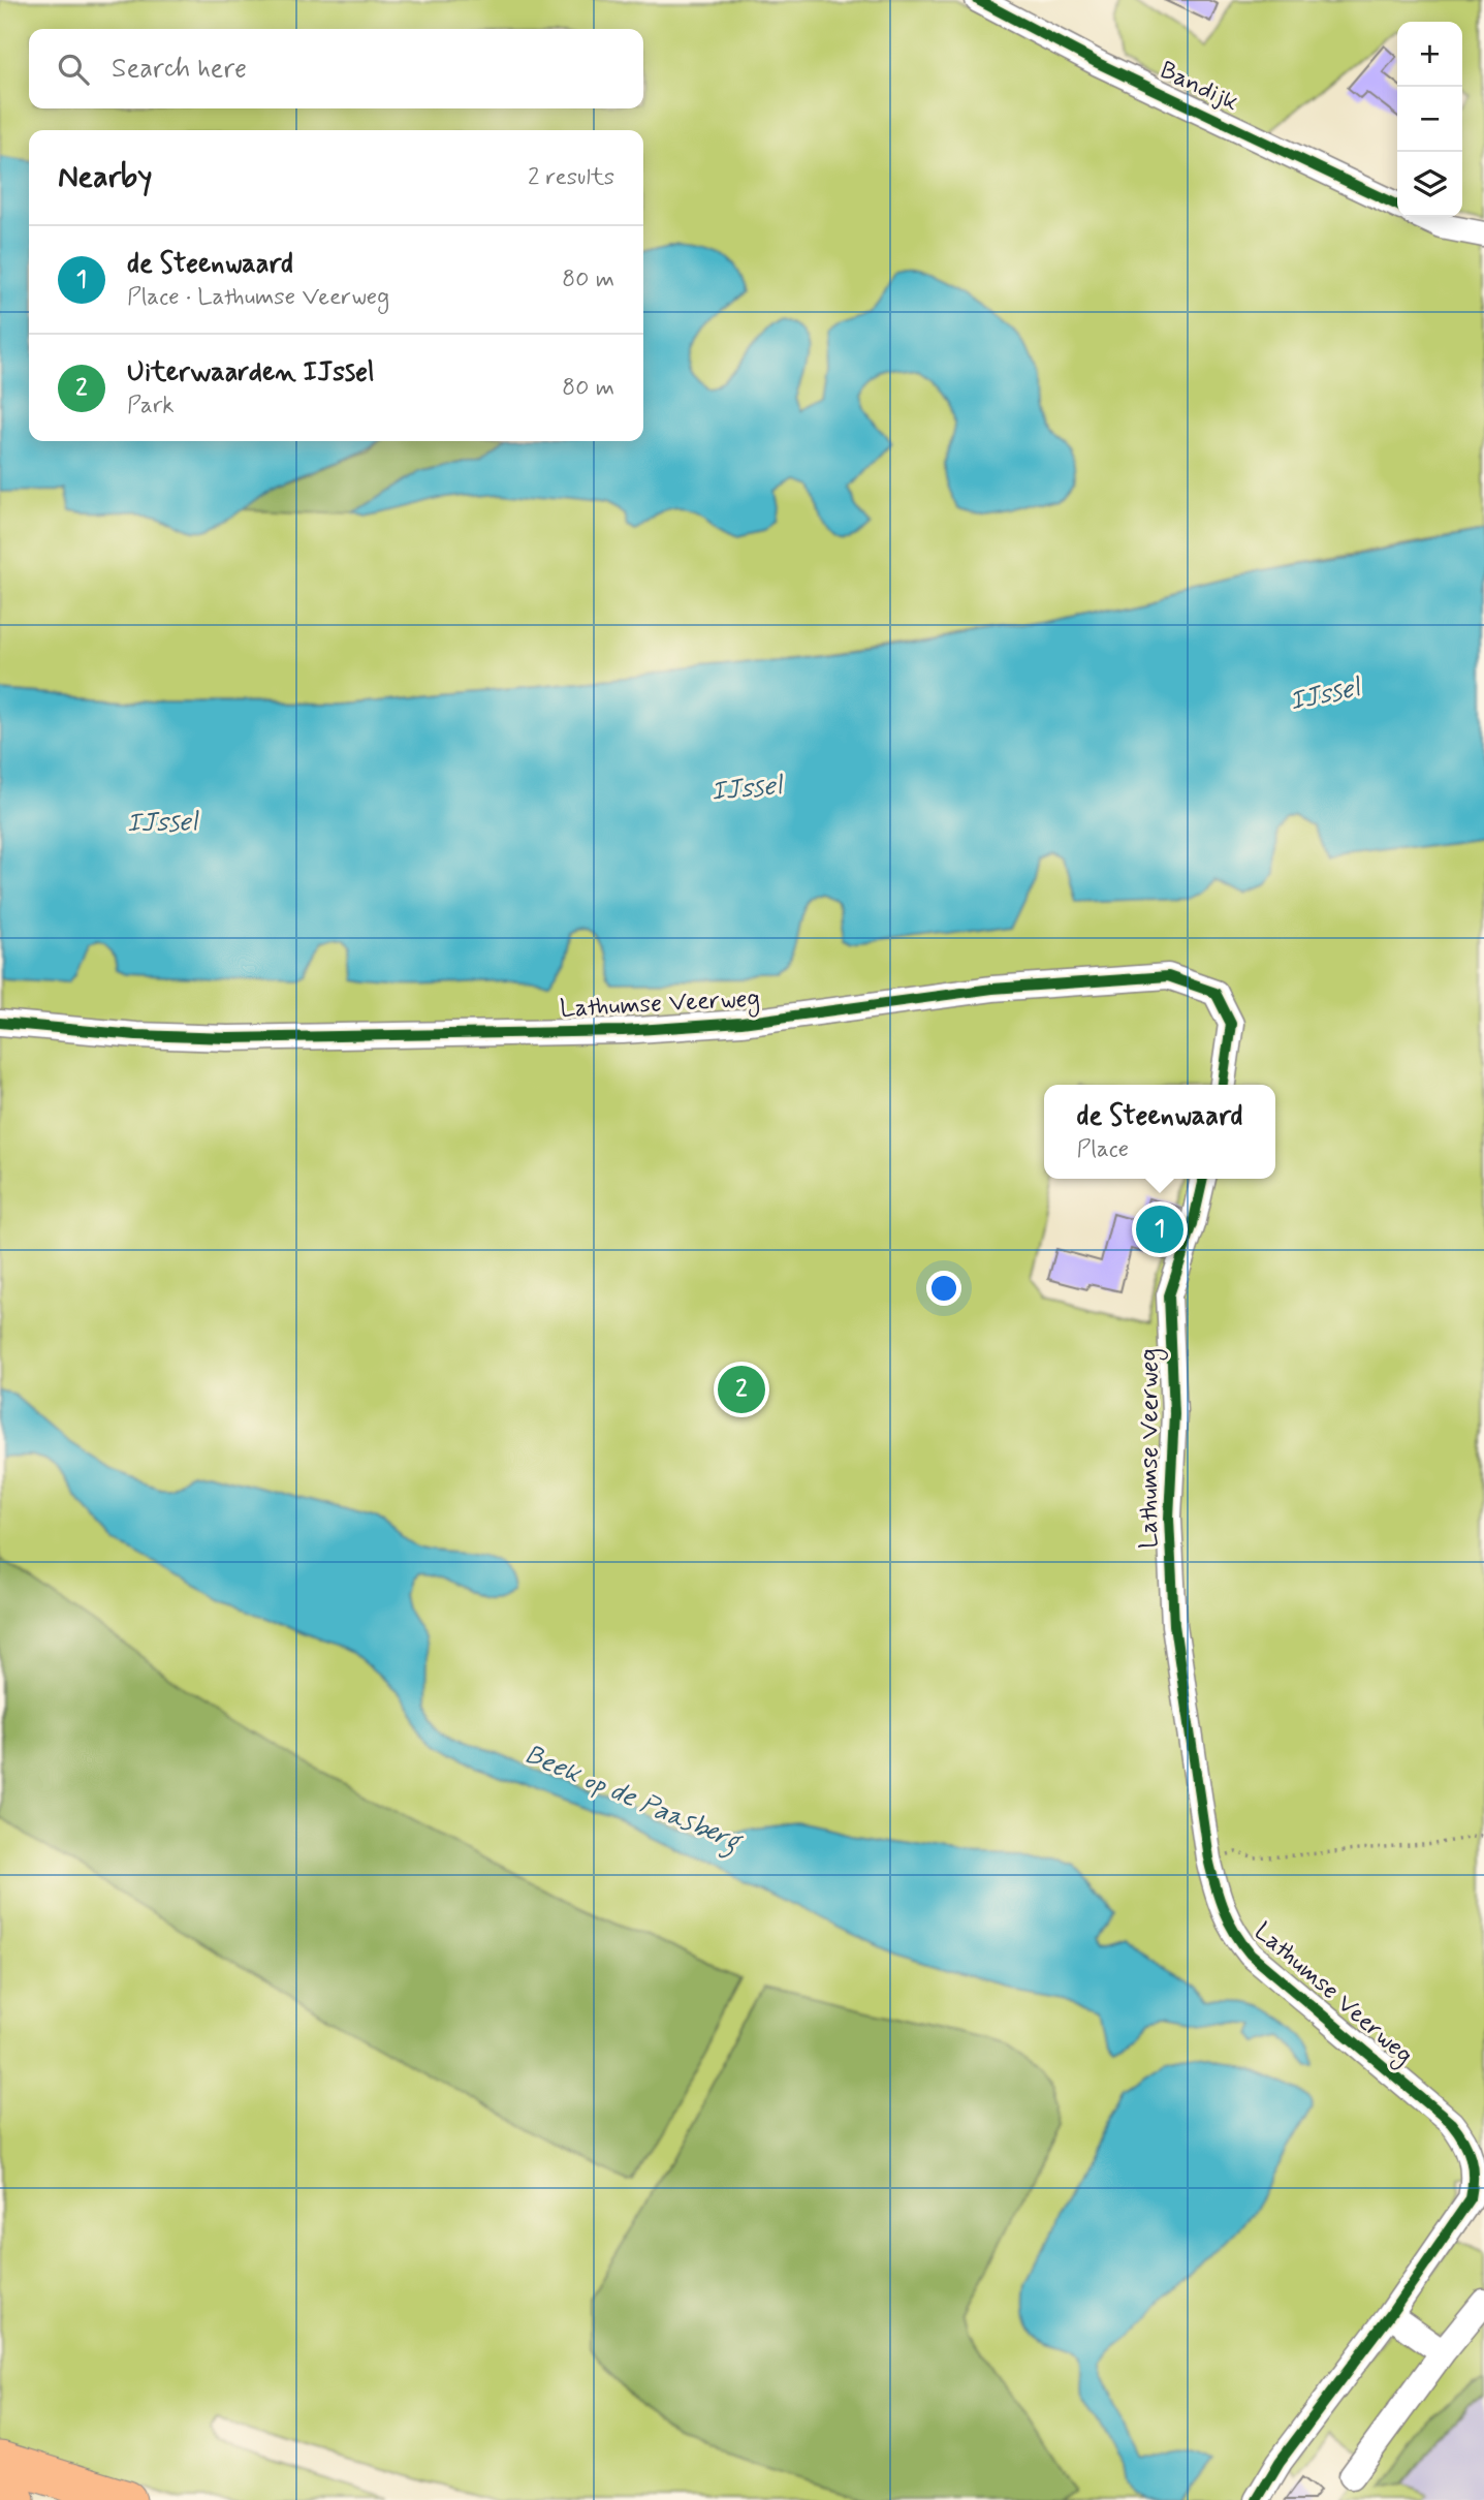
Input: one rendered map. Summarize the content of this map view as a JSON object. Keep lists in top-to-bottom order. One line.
{"streets":{"street":["Bandijk","Lathumse Veerweg"]},"water":["IJssel","Beek op de Paasberg"],"page":{"map_buttons":["+","−"],"search":"Search here","heading":["Nearby","2 results"],"list":[{"mark":"1","name":"de Steenwaard","note":"Place · Lathumse Veerweg","value":"80 m"},{"mark":"2","name":"Uiterwaarden IJssel","note":"Park","value":"80 m"}],"popup":["de Steenwaard","Place"],"pins":["1","2"]}}
